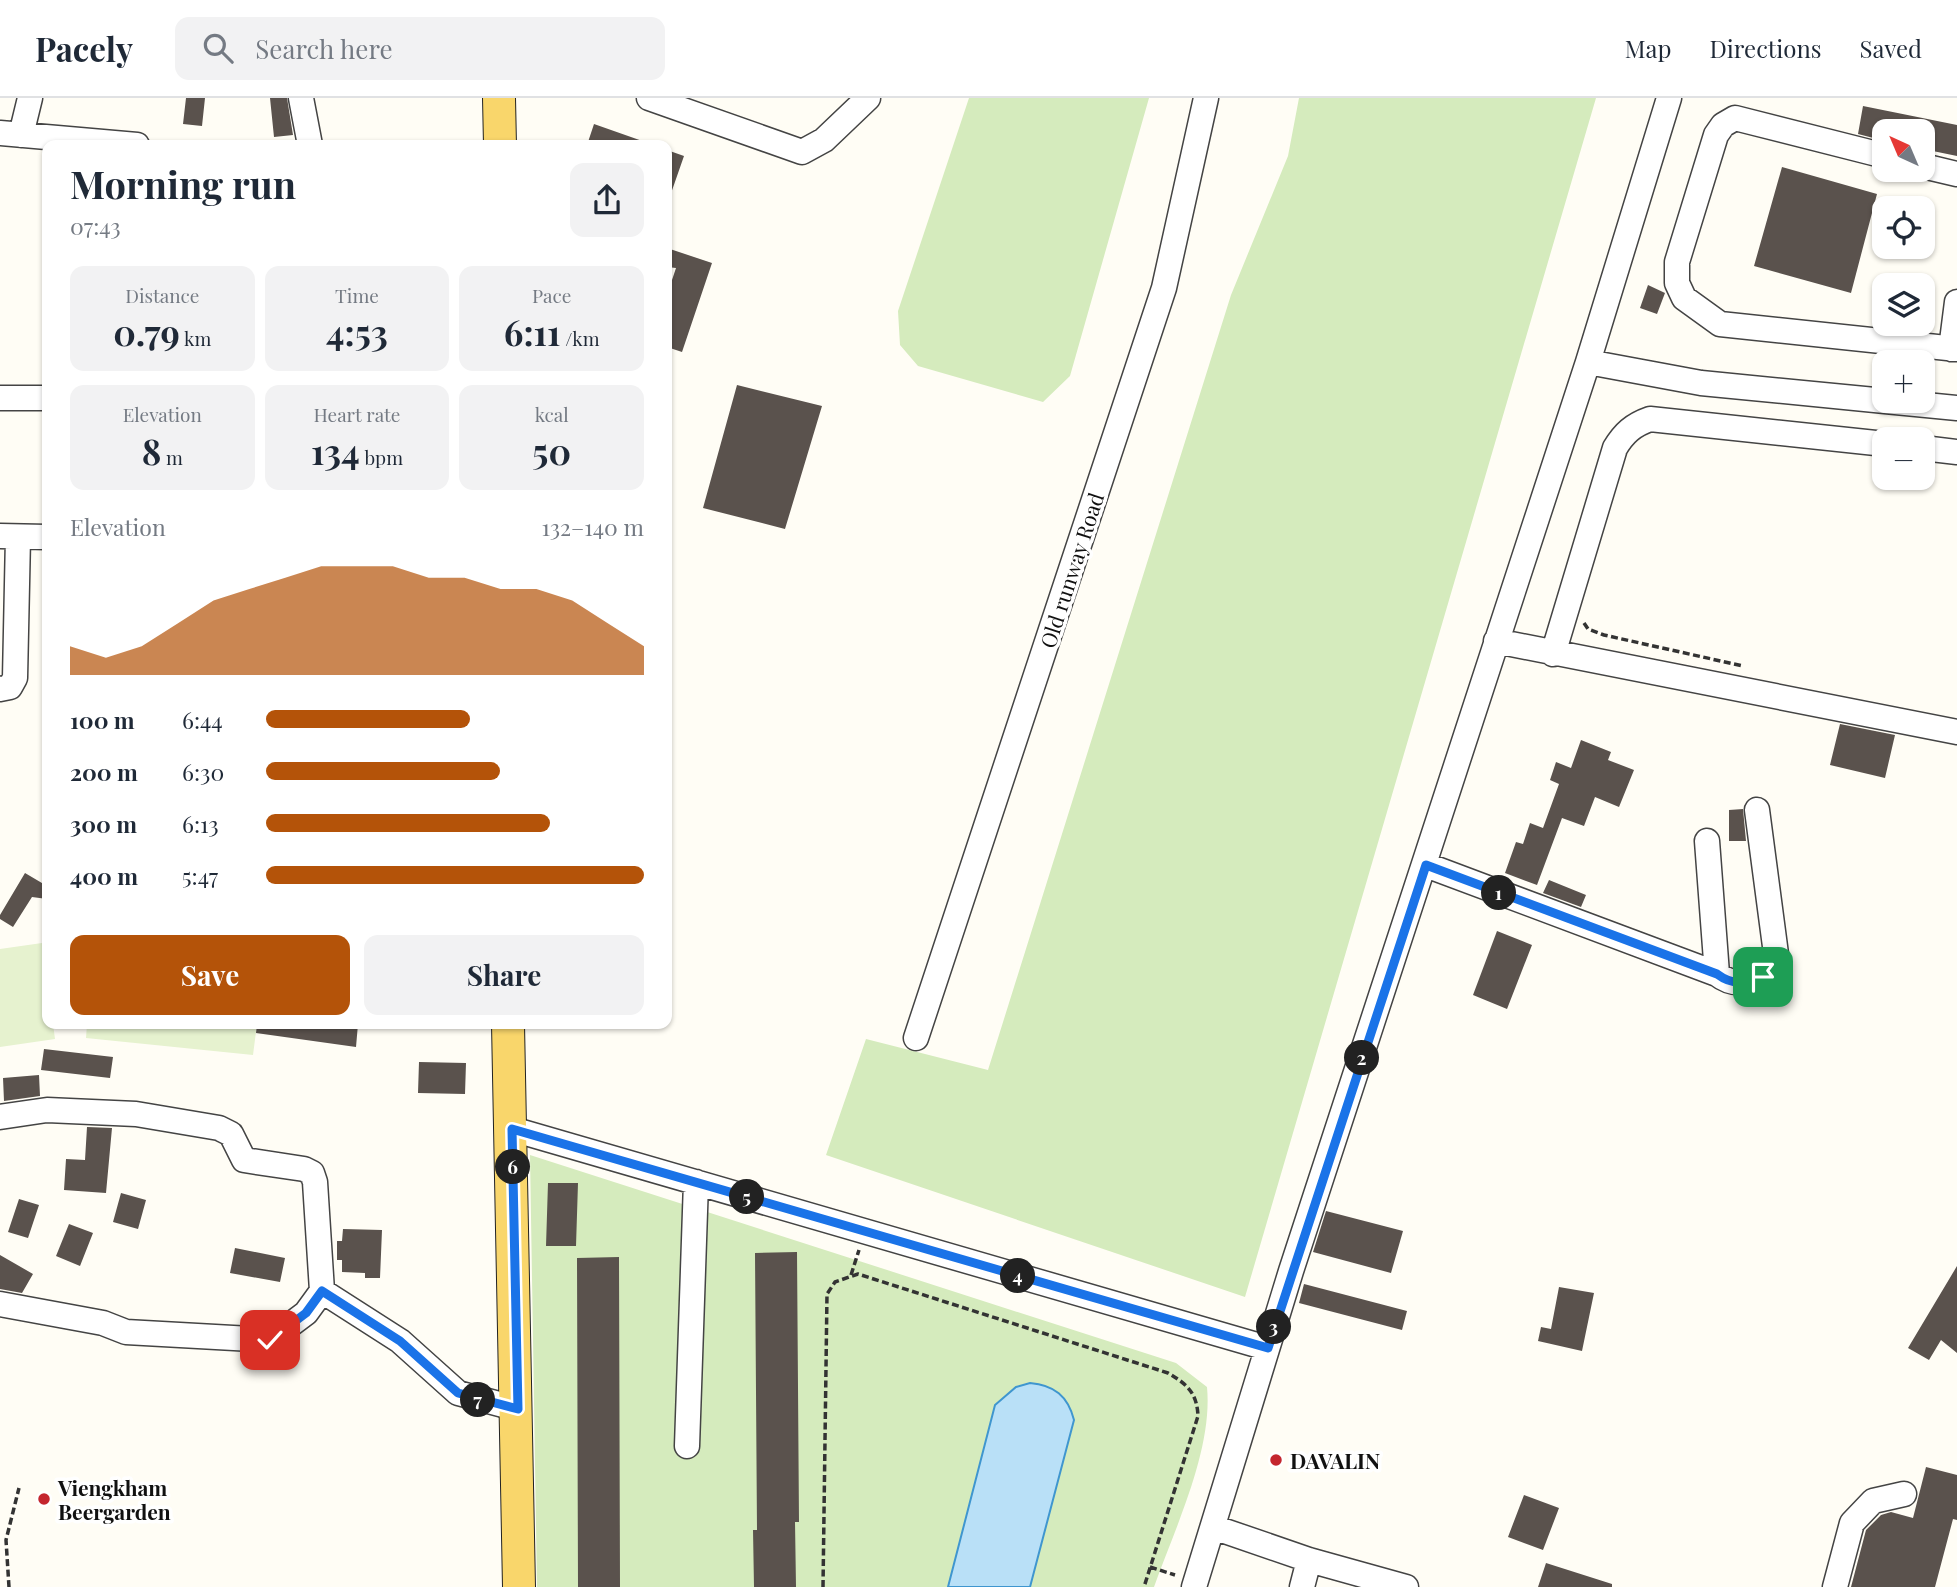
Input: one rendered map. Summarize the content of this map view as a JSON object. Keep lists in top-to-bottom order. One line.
{"streets":{"street":["Old runway Road"]},"places":["DAVALIN","Viengkham Beergarden"],"north":"top left","page":{"header":"Pacely","search":"Search here","nav":["Map","Directions","Saved"],"map_buttons":["+","−"],"heading":["Morning run","07:43"],"stats":[["Distance","0.79 km"],["Time","4:53"],["Pace","6:11 /km"],["Elevation","8 m"],["Heart rate","134 bpm"],["kcal","50"]],"chart":["Elevation","132–140 m"],"list":[{"name":"100 m","note":"6:44"},{"name":"200 m","note":"6:30"},{"name":"300 m","note":"6:13"},{"name":"400 m","note":"5:47"}],"pins":["1","2","6","5","4","3","7"],"buttons":["Save","Share"]}}
